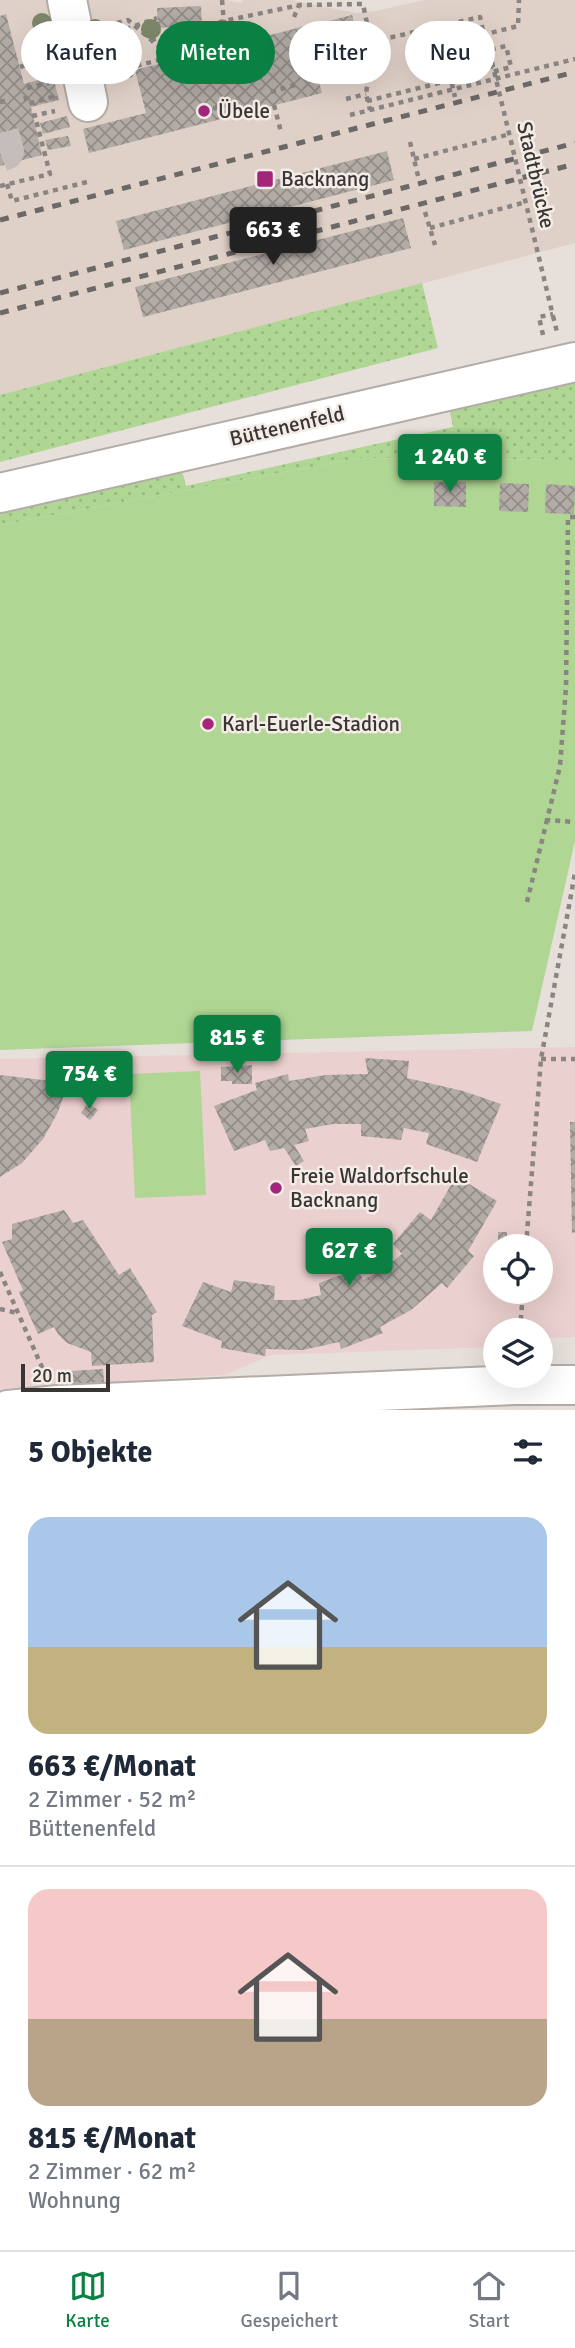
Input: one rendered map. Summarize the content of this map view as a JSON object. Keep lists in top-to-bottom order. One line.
{"streets":{"street":["Büttenenfeld"],"path":["Stadtbrücke"]},"crossings":[["Stadtbrücke","Büttenenfeld"]],"places":{"other":["Übele","Karl-Euerle-Stadion","Freie Waldorfschule Backnang"],"transit":["Backnang"]},"scale_bar":"20 m","page":{"chip":["Kaufen","Mieten","Filter","Neu"],"price":["663 €","1 240 €","815 €","754 €","627 €"],"scale":"20 m","heading":"5 Objekte","list":[{"name":"663 €/Monat","note":"2 Zimmer · 52 m² · Büttenenfeld"},{"name":"815 €/Monat","note":"2 Zimmer · 62 m² · Wohnung"}],"tabs":["Karte","Gespeichert","Start"]}}
